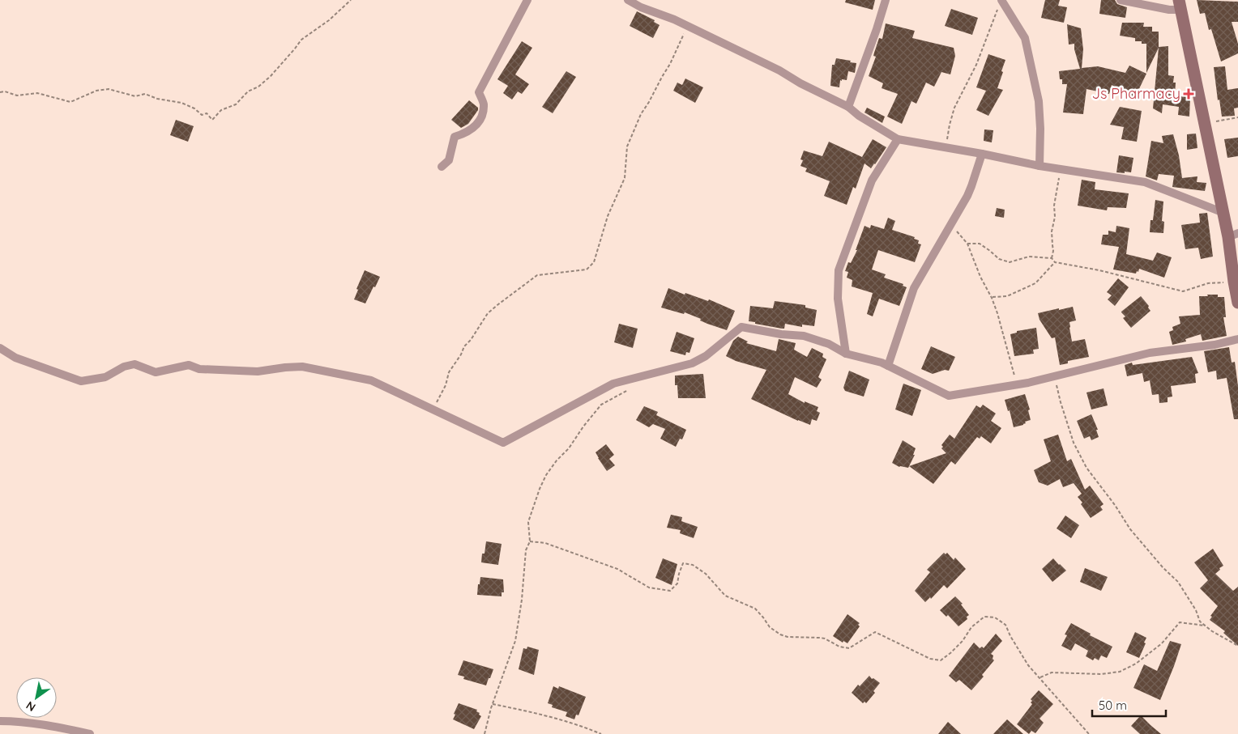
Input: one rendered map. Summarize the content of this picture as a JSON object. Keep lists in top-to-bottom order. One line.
{"places":{"health":["Js Pharmacy"]},"scale_bar":"50 m","north":"bottom left"}
